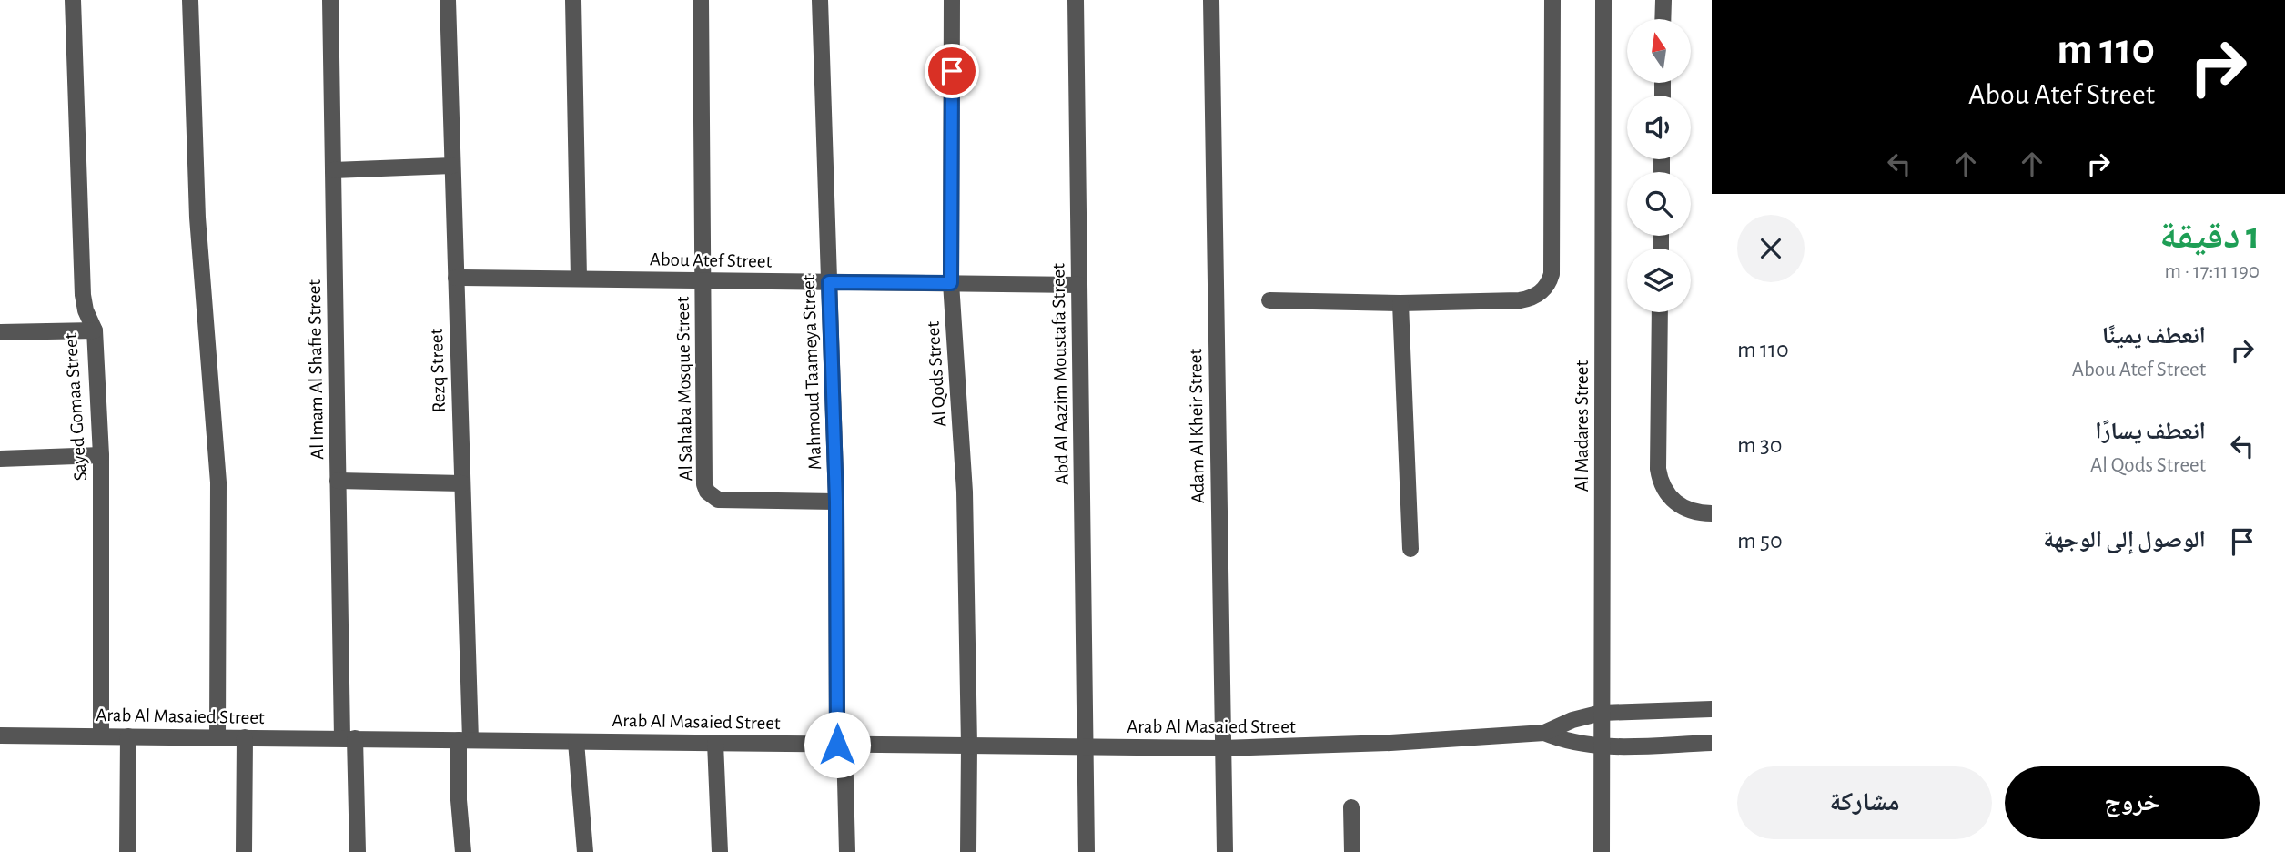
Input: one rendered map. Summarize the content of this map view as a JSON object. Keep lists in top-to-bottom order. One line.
{"streets":{"street":["Abou Atef Street","Al Imam Al Shafie Street","Rezq Street","Mahmoud Taameya Street","Al Qods Street","Abd Al Aazim Moustafa Street","Al Sahaba Mosque Street","Sayed Gomaa Street","Adam Al Kheir Street","Al Madares Street","Arab Al Masaied Street"]},"crossings":[["Abou Atef Street","Rezq Street"],["Abou Atef Street","Mahmoud Taameya Street"],["Abou Atef Street","Al Qods Street"],["Abou Atef Street","Abd Al Aazim Moustafa Street"],["Abou Atef Street","Al Sahaba Mosque Street"],["Al Imam Al Shafie Street","Arab Al Masaied Street"],["Rezq Street","Arab Al Masaied Street"],["Mahmoud Taameya Street","Al Sahaba Mosque Street"],["Mahmoud Taameya Street","Arab Al Masaied Street"],["Al Qods Street","Arab Al Masaied Street"],["Abd Al Aazim Moustafa Street","Arab Al Masaied Street"],["Sayed Gomaa Street","Arab Al Masaied Street"],["Adam Al Kheir Street","Arab Al Masaied Street"]],"north":"top","page":{"turn":["110 m","Abou Atef Street"],"heading":["1 دقيقة","190 m · 17:11"],"list":[{"name":"انعطف يمينًا","note":"Abou Atef Street","value":"110 m"},{"name":"انعطف يسارًا","note":"Al Qods Street","value":"30 m"},{"name":"الوصول إلى الوجهة","value":"50 m"}],"buttons":["خروج","مشاركة"]}}
